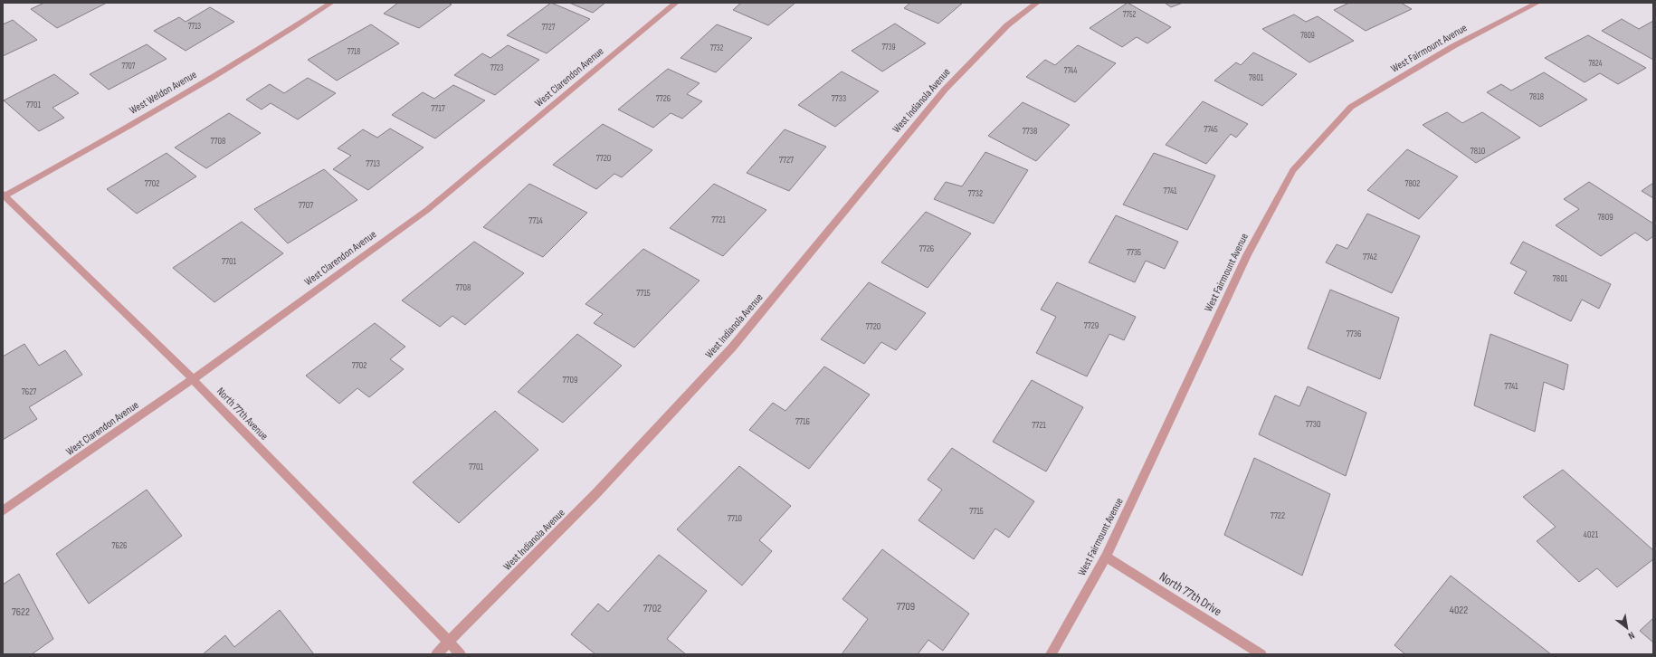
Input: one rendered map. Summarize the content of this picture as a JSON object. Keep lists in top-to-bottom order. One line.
{"streets":{"street":["West Fairmount Avenue","West Clarendon Avenue","West Weldon Avenue","West Indianola Avenue","North 77th Avenue","North 77th Drive"]},"crossings":[["West Fairmount Avenue","North 77th Drive"],["West Clarendon Avenue","North 77th Avenue"],["West Weldon Avenue","North 77th Avenue"],["West Indianola Avenue","North 77th Avenue"]],"house_numbers":["7752","7713","7727","7809","7739","7732","7718","7824","7707","7723","7744","7801","7818","7726","7733","7701","7717","7745","7738","7708","7810","7720","7727","7713","7702","7802","7741","7732","7707","7809","7721","7714","7726","7735","7742","7701","7801","7708","7715","7729","7720","7736","7702","7709","7741","7627","7716","7730","7721","7701","7715","7722","7710","4021","7626","7709","7702","4022","7622"],"north":"bottom right"}
